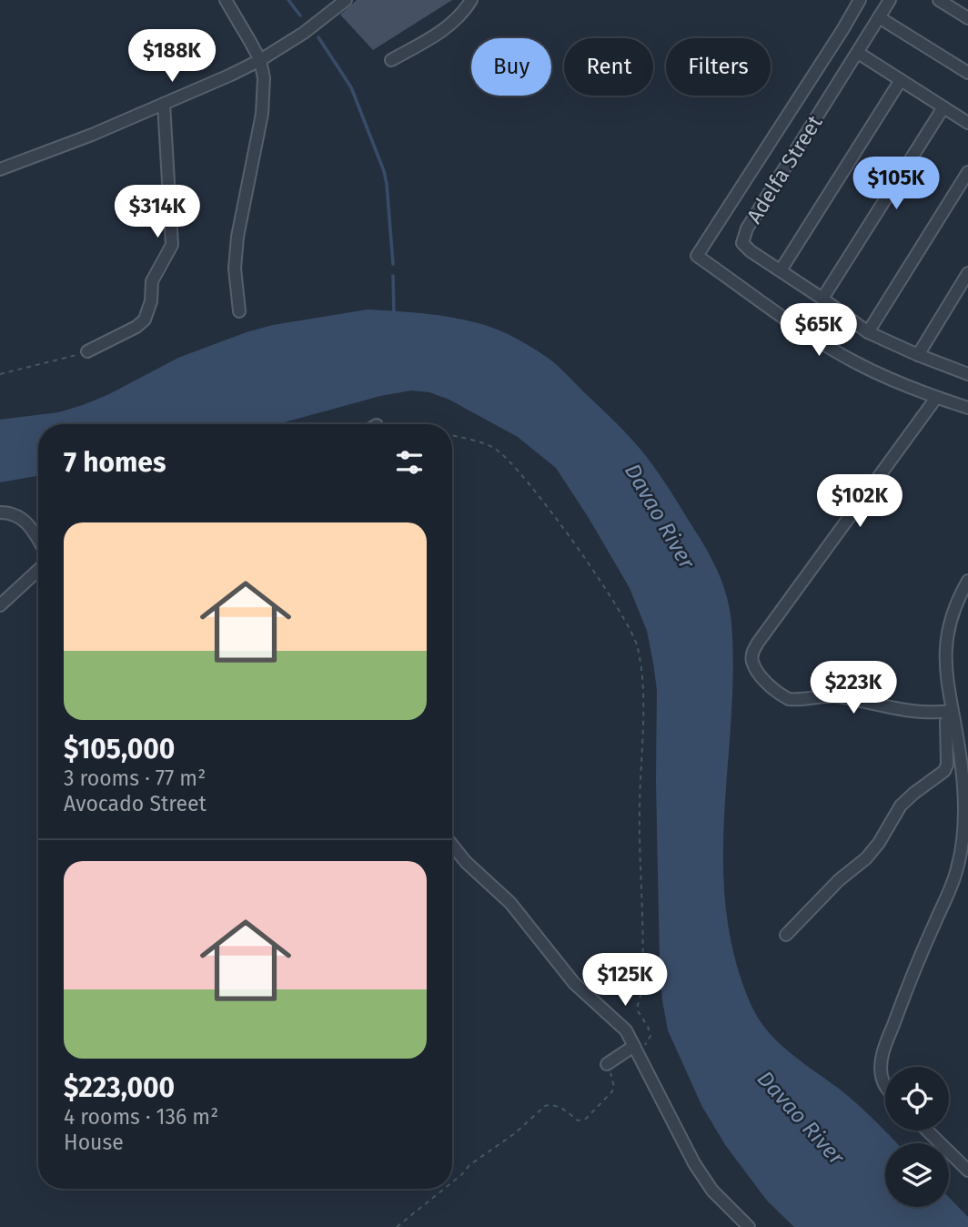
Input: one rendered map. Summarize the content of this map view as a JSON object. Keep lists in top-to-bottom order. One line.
{"streets":{"street":["Adelfa Street"]},"water":["Davao River"],"page":{"price":["$188K","$105K","$314K","$65K","$102K","$223K","$125K"],"chip":["Buy","Rent","Filters"],"heading":"7 homes","list":[{"name":"$105,000","note":"3 rooms · 77 m² · Avocado Street"},{"name":"$223,000","note":"4 rooms · 136 m² · House"}]}}
